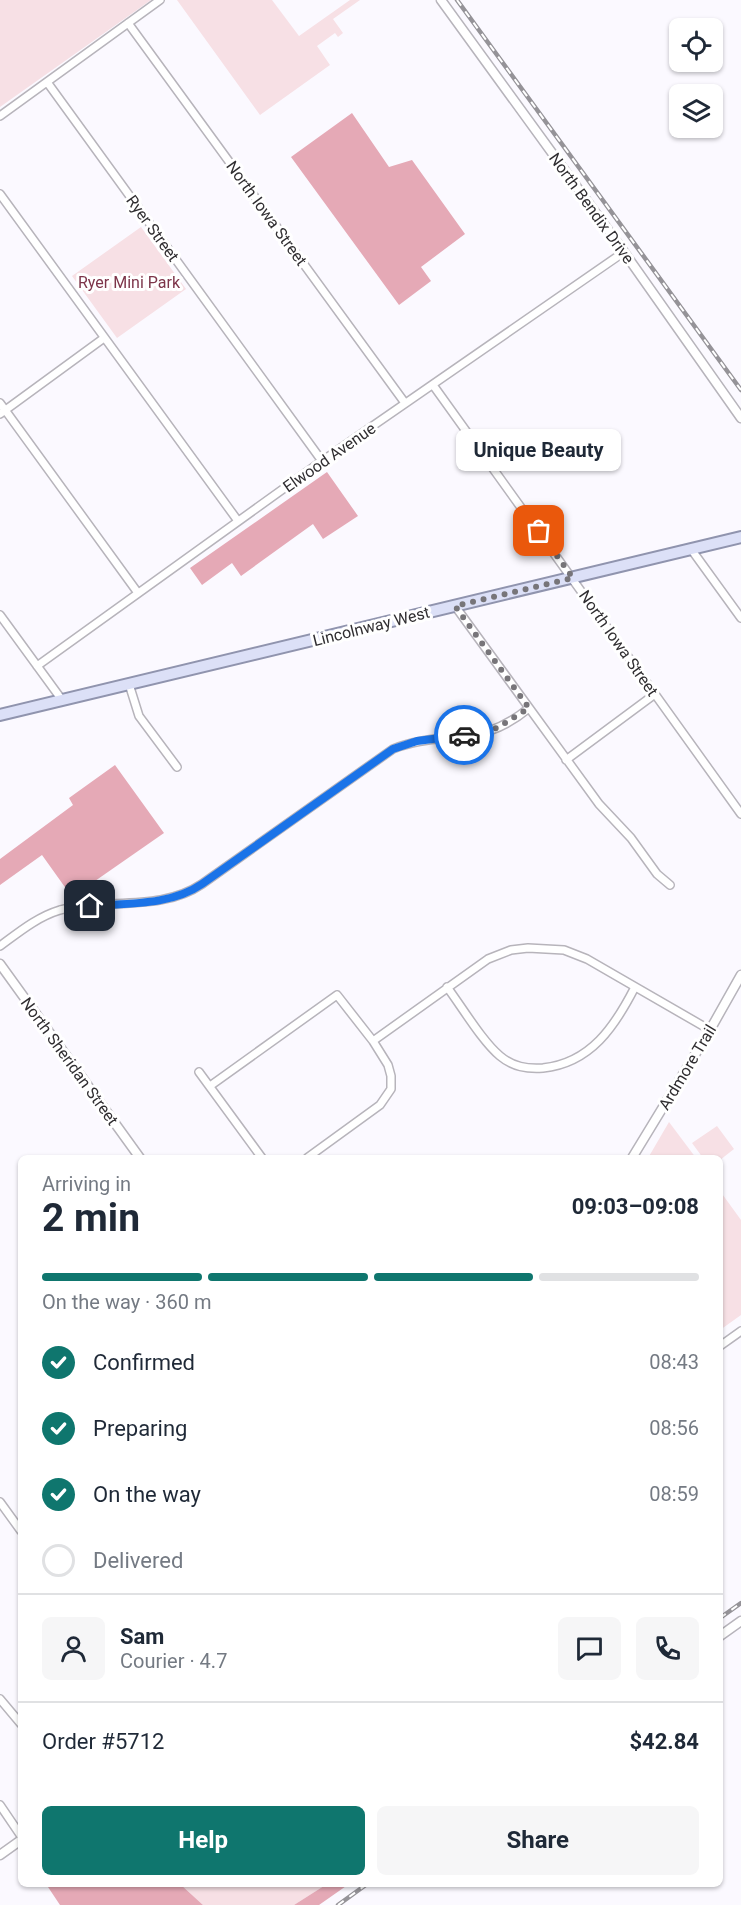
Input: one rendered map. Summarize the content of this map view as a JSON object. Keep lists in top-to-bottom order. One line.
{"streets":{"main road":["Lincolnway West"],"street":["North Bendix Drive","North Iowa Street","Ryer Street","Elwood Avenue","North Sheridan Street","Ardmore Trail"]},"crossings":[["North Bendix Drive","Elwood Avenue"],["North Iowa Street","Elwood Avenue"],["North Iowa Street","Lincolnway West"],["Ryer Street","Elwood Avenue"]],"parks":["Ryer Mini Park"],"places":["Unique Beauty"],"page":{"bubble":"Unique Beauty","heading":["2 min","Arriving in","09:03–09:08"],"panel":["Sam","Courier · 4.7","Order #5712","$42.84"],"bar":"On the way · 360 m","list":[["Confirmed","08:43"],["Preparing","08:56"],["On the way","08:59"],"Delivered"],"buttons":["Help","Share"]}}
